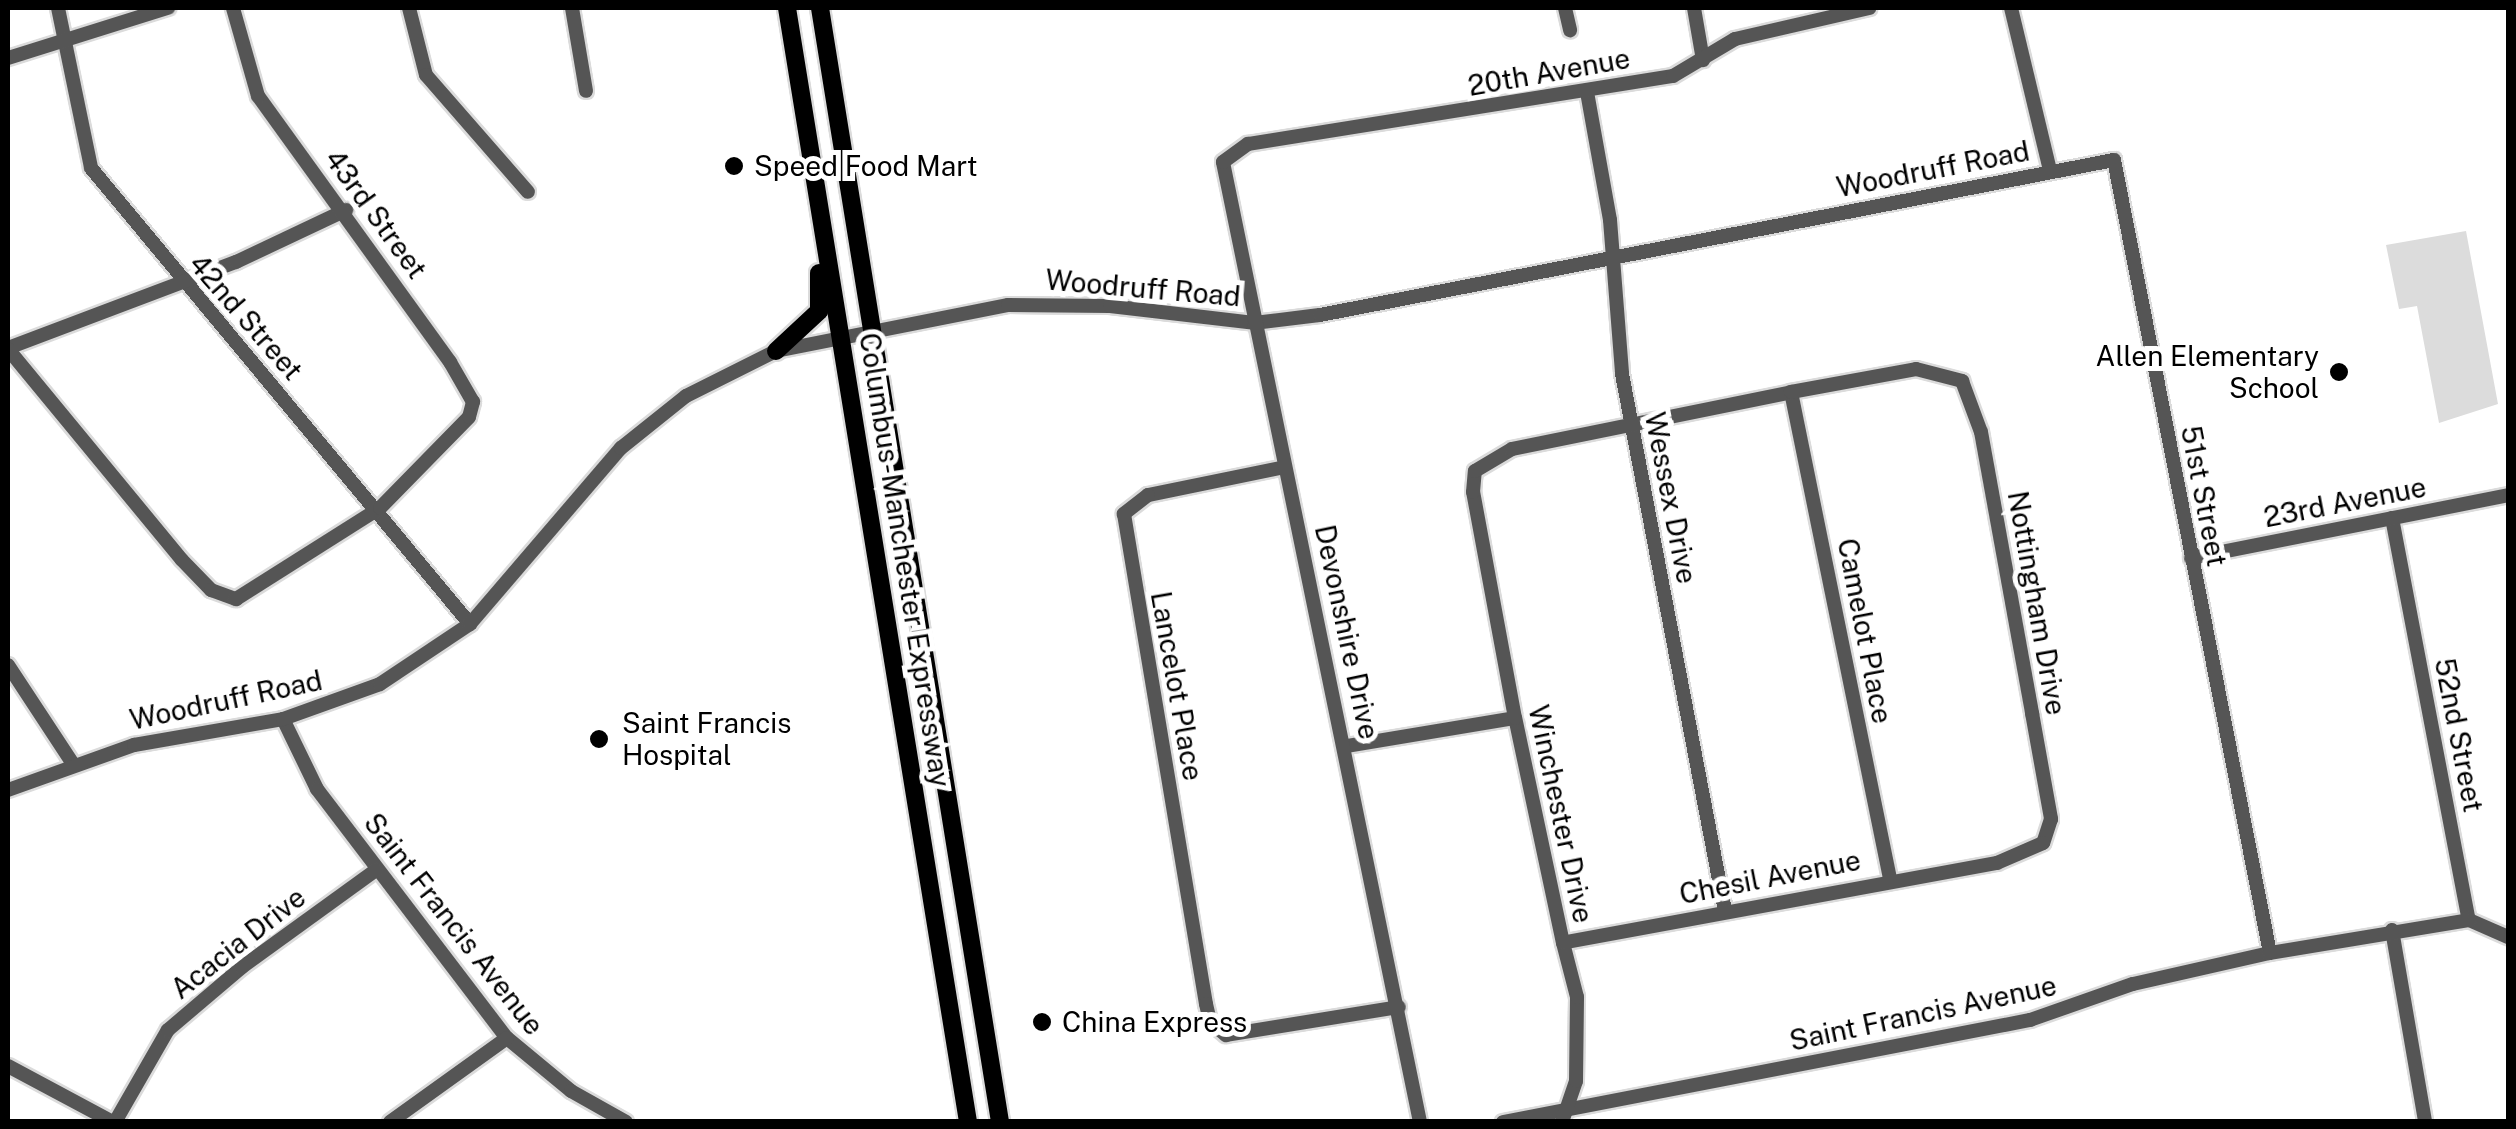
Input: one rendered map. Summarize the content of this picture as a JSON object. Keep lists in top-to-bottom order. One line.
{"streets":{"main road":["Columbus-Manchester Expressway"],"street":["20th Avenue","Woodruff Road","43rd Street","42nd Street","51st Street","Wessex Drive","23rd Avenue","Nottingham Drive","Camelot Place","Devonshire Drive","Lancelot Place","52nd Street","Winchester Drive","Chesil Avenue","Saint Francis Avenue","Acacia Drive"]},"crossings":[["20th Avenue","Wessex Drive"],["20th Avenue","Devonshire Drive"],["Woodruff Road","42nd Street"],["Woodruff Road","51st Street"],["Woodruff Road","Wessex Drive"],["Woodruff Road","Columbus-Manchester Expressway"],["Woodruff Road","Devonshire Drive"],["Woodruff Road","Saint Francis Avenue"],["43rd Street","42nd Street"],["51st Street","23rd Avenue"],["51st Street","Saint Francis Avenue"],["Wessex Drive","Winchester Drive"],["Wessex Drive","Chesil Avenue"],["23rd Avenue","52nd Street"],["Nottingham Drive","Camelot Place"],["Nottingham Drive","Chesil Avenue"],["Camelot Place","Chesil Avenue"],["Devonshire Drive","Lancelot Place"],["52nd Street","Saint Francis Avenue"],["Winchester Drive","Chesil Avenue"],["Winchester Drive","Saint Francis Avenue"],["Saint Francis Avenue","Acacia Drive"]],"places":["Speed Food Mart","Allen Elementary School","Saint Francis Hospital","China Express"]}
